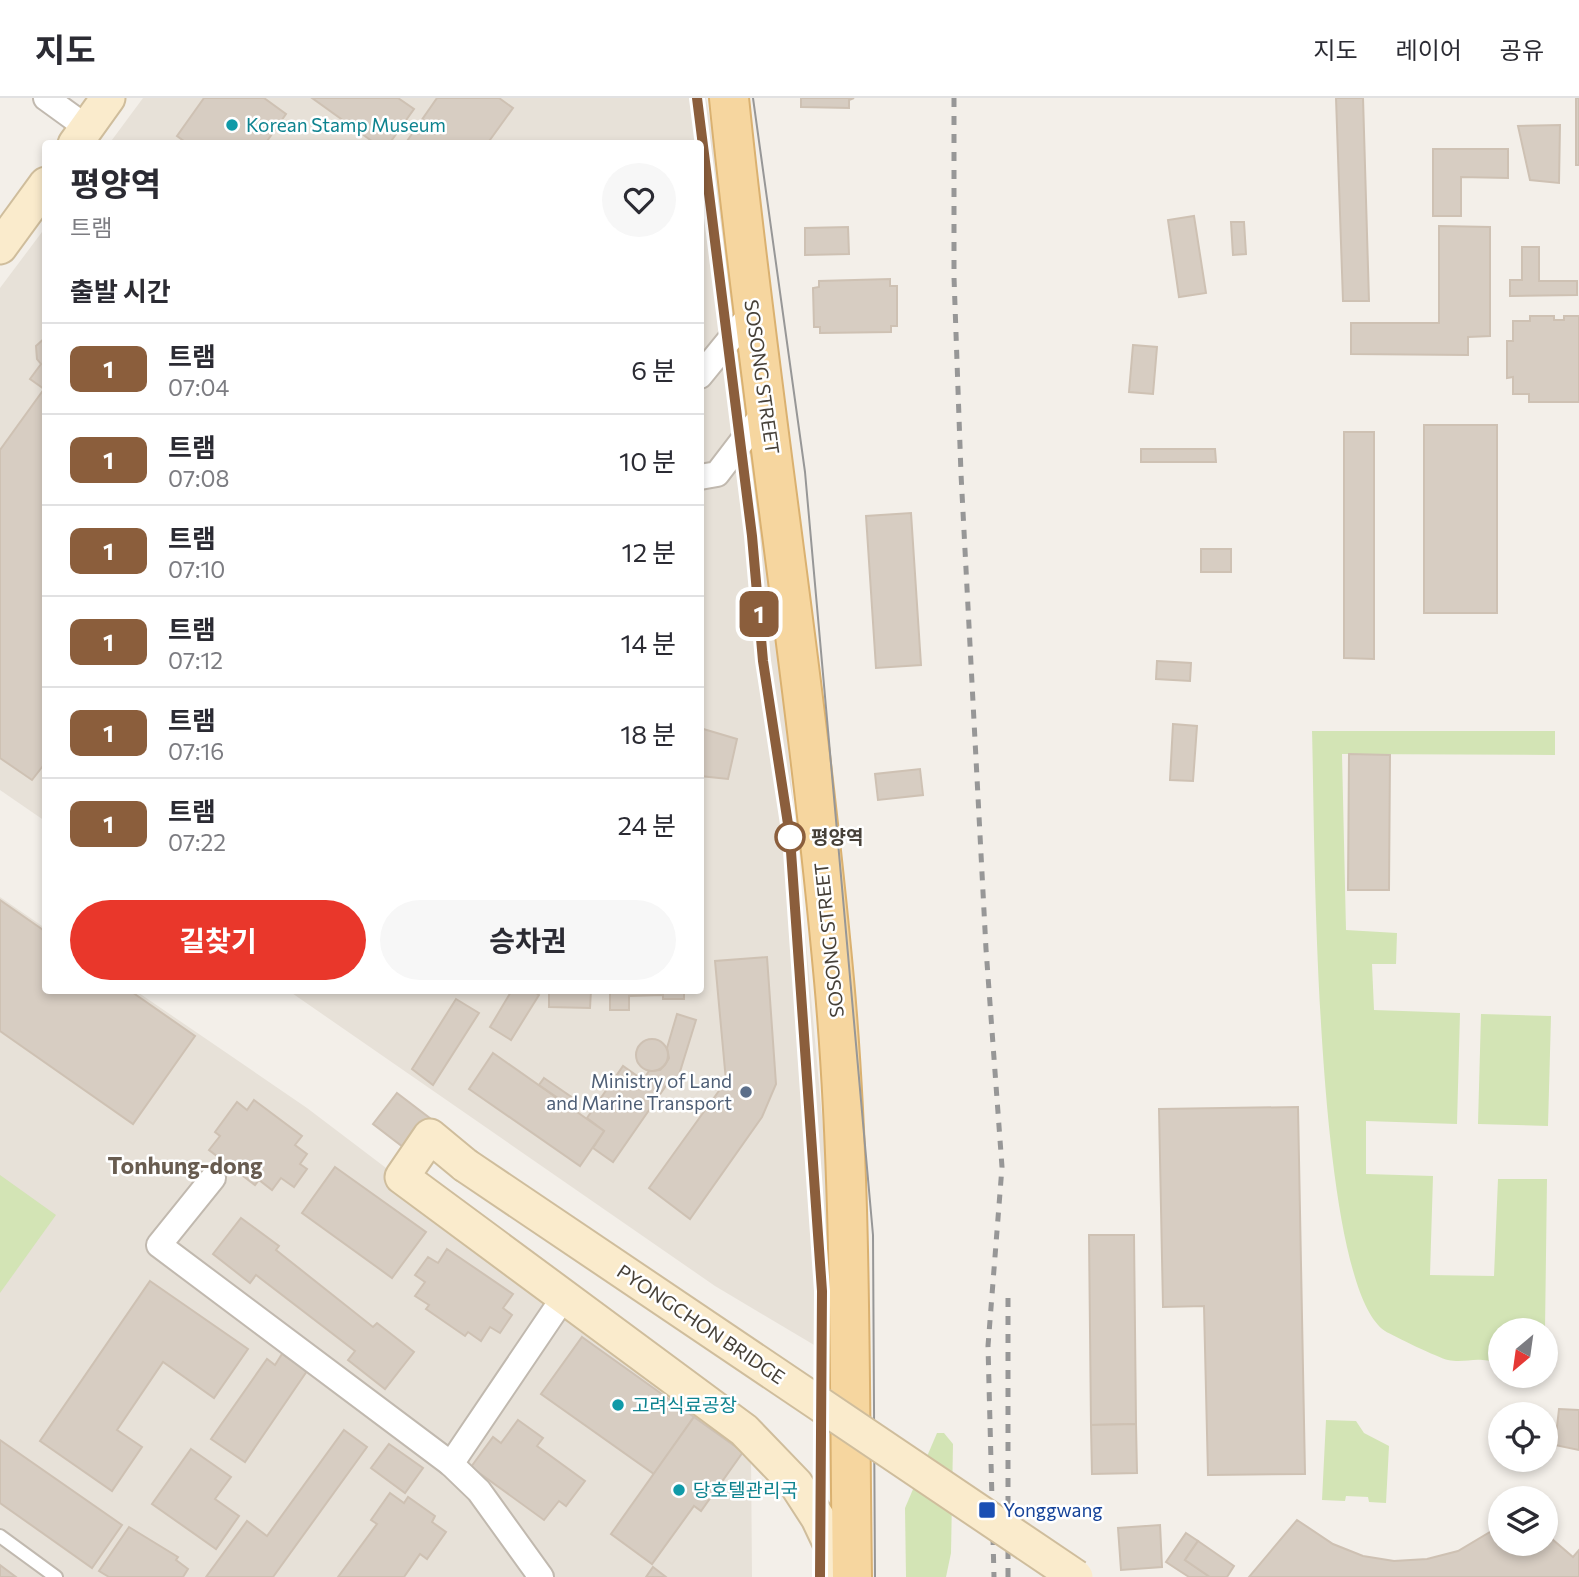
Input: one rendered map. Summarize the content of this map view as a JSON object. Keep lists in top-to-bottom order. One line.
{"streets":{"main road":["SOSONG STREET"],"street":["PYONGCHON BRIDGE"]},"districts":["Tonhung-dong"],"places":{"other":["Korean Stamp Museum","평양역","Ministry of Land and Marine Transport","고려식료공장","당호텔관리국"],"transit":["Yonggwang"]},"lines":["tram line 1"],"north":"bottom left","page":{"header":"지도","nav":["지도","레이어","공유"],"on_map":"1","heading":[["평양역","트램"],"출발 시간"],"list":[{"mark":"1","name":"트램","note":"07:04","value":"6 분"},{"mark":"1","name":"트램","note":"07:08","value":"10 분"},{"mark":"1","name":"트램","note":"07:10","value":"12 분"},{"mark":"1","name":"트램","note":"07:12","value":"14 분"},{"mark":"1","name":"트램","note":"07:16","value":"18 분"},{"mark":"1","name":"트램","note":"07:22","value":"24 분"}],"buttons":["길찾기","승차권"]}}
